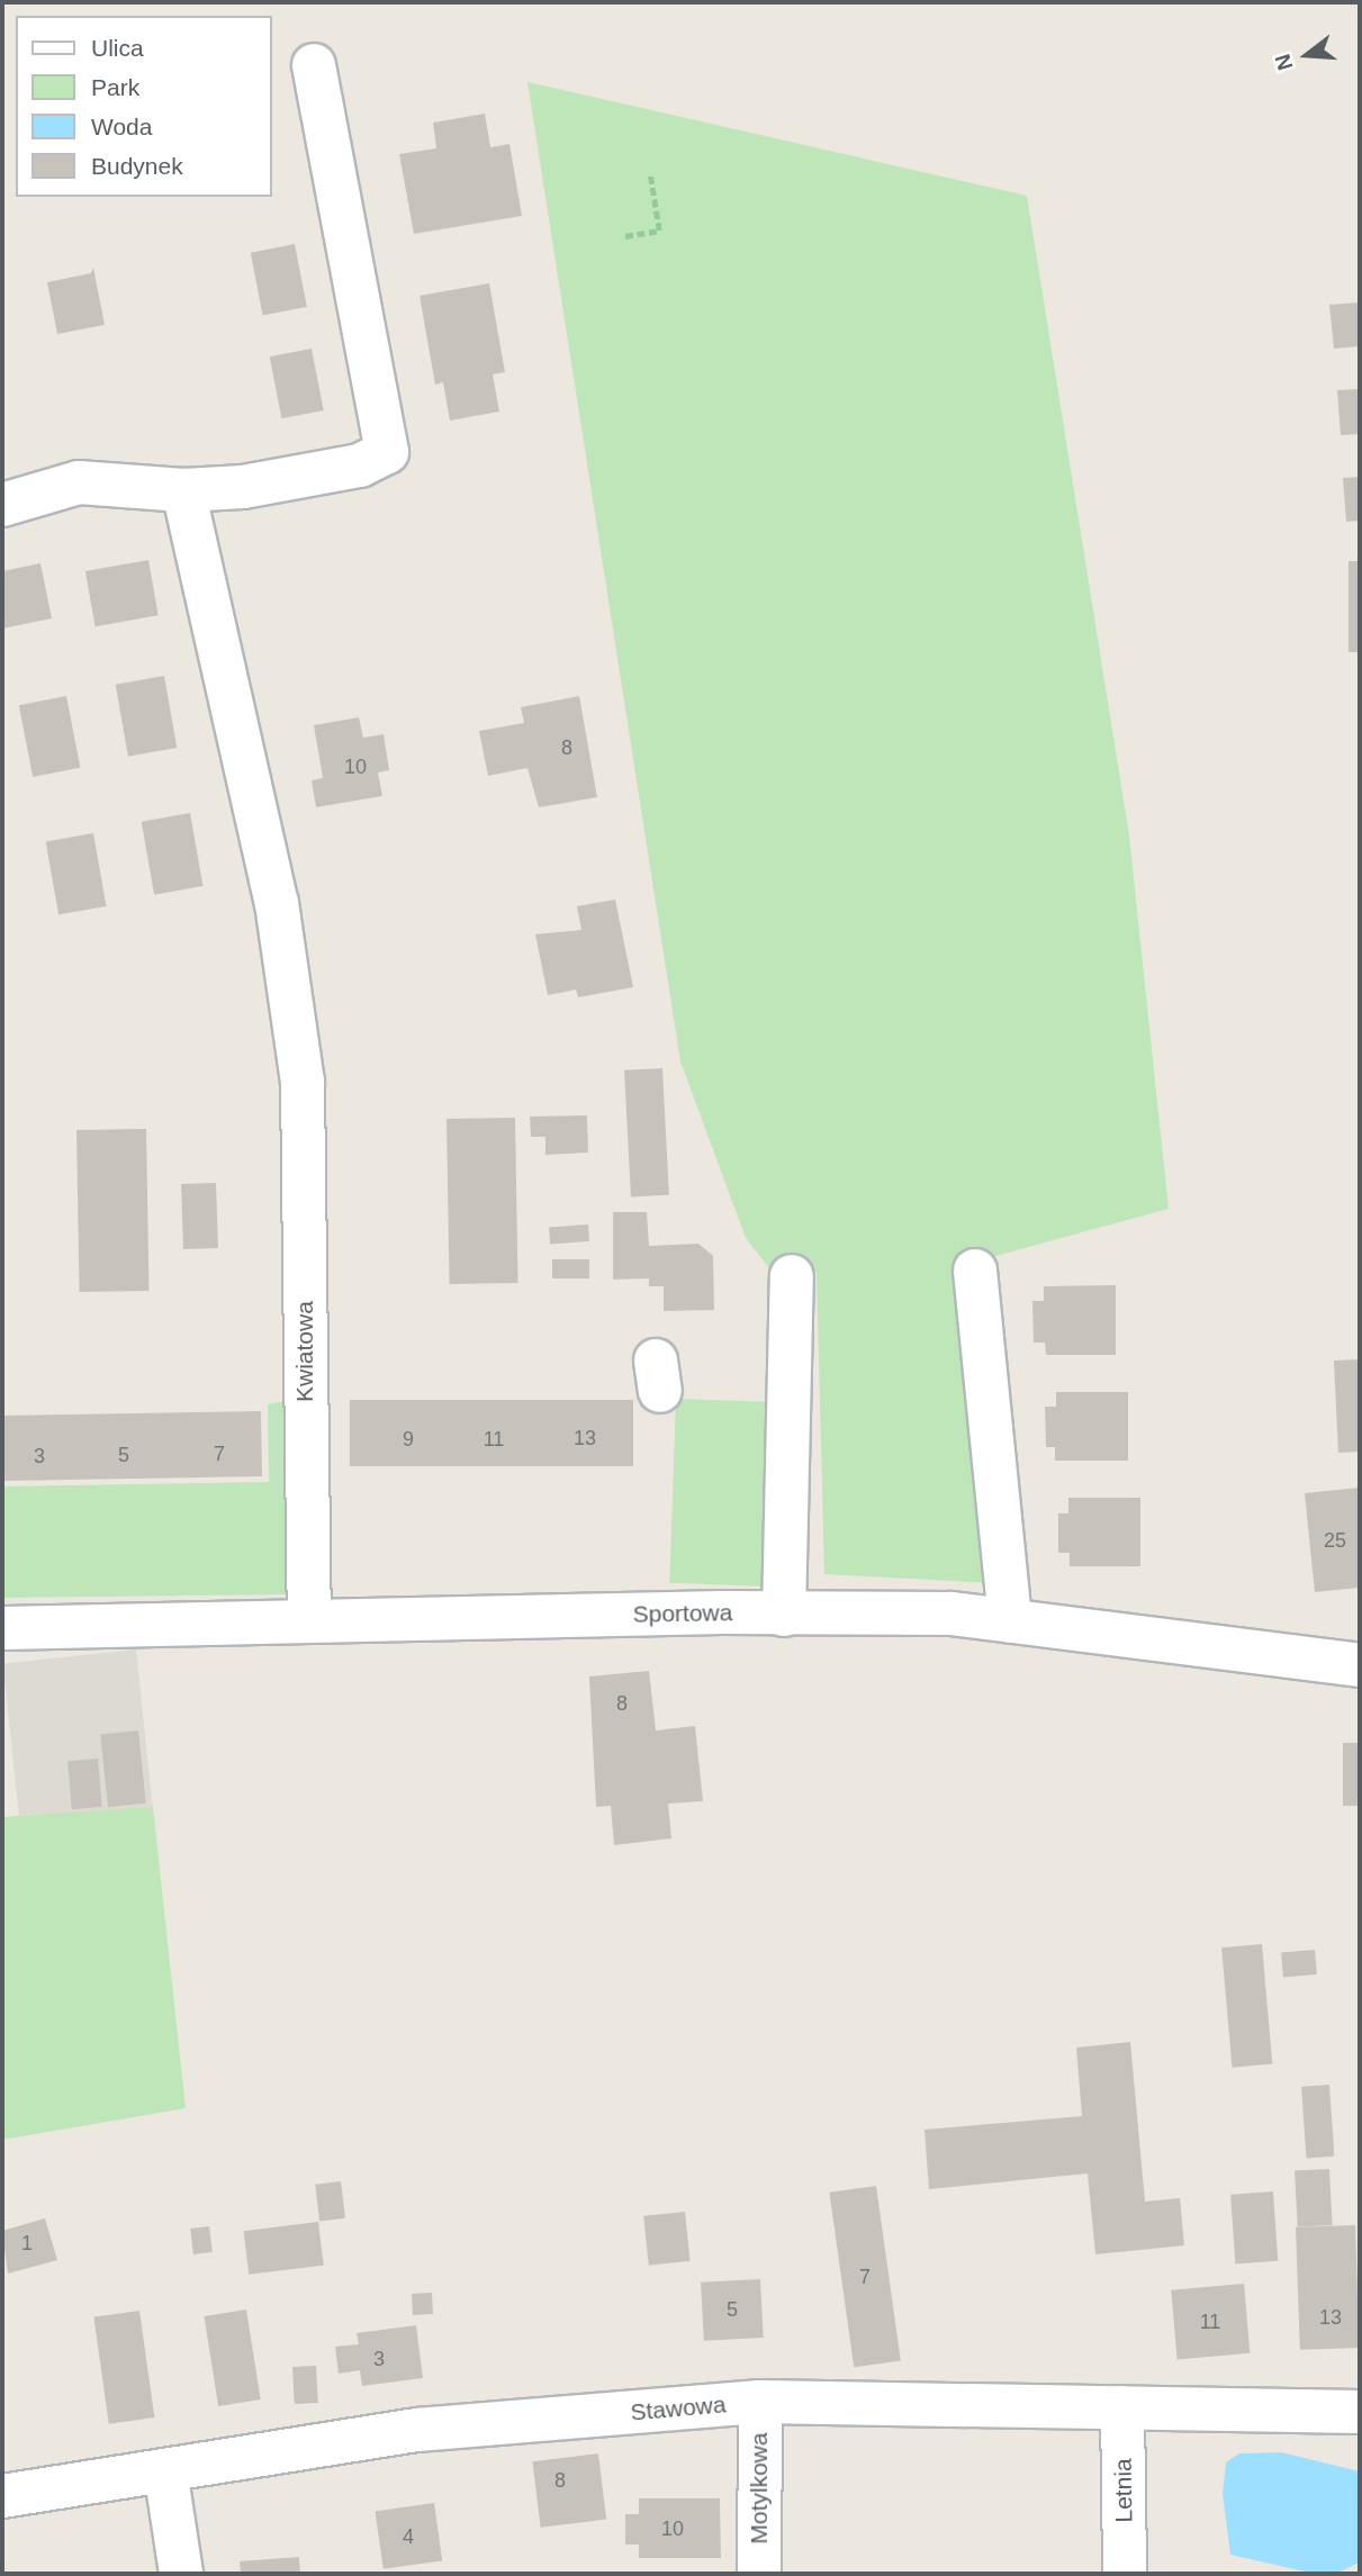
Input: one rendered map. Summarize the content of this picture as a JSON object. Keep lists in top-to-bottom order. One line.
{"streets":{"street":["Kwiatowa","Sportowa","Stawowa","Motylkowa","Letnia"]},"crossings":[["Kwiatowa","Sportowa"],["Stawowa","Motylkowa"],["Stawowa","Letnia"]],"house_numbers":["8","10","13","9","11","7","5","3","25","8","1","7","5","13","11","3","8","10","4"],"legend":["Ulica","Park","Woda","Budynek"],"north":"left"}
